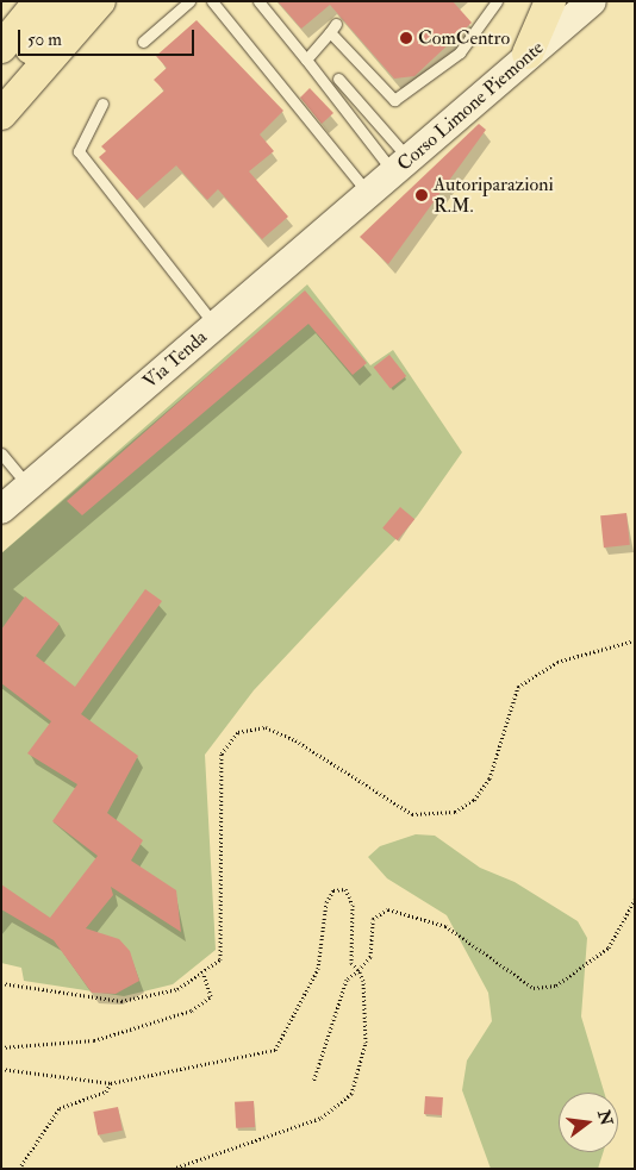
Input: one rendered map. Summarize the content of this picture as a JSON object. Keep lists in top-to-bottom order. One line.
{"streets":{"main road":["Corso Limone Piemonte","Via Tenda"]},"crossings":[["Corso Limone Piemonte","Via Tenda"]],"places":["ComCentro","Autoriparazioni R.M."],"scale_bar":"50 m","north":"right"}
